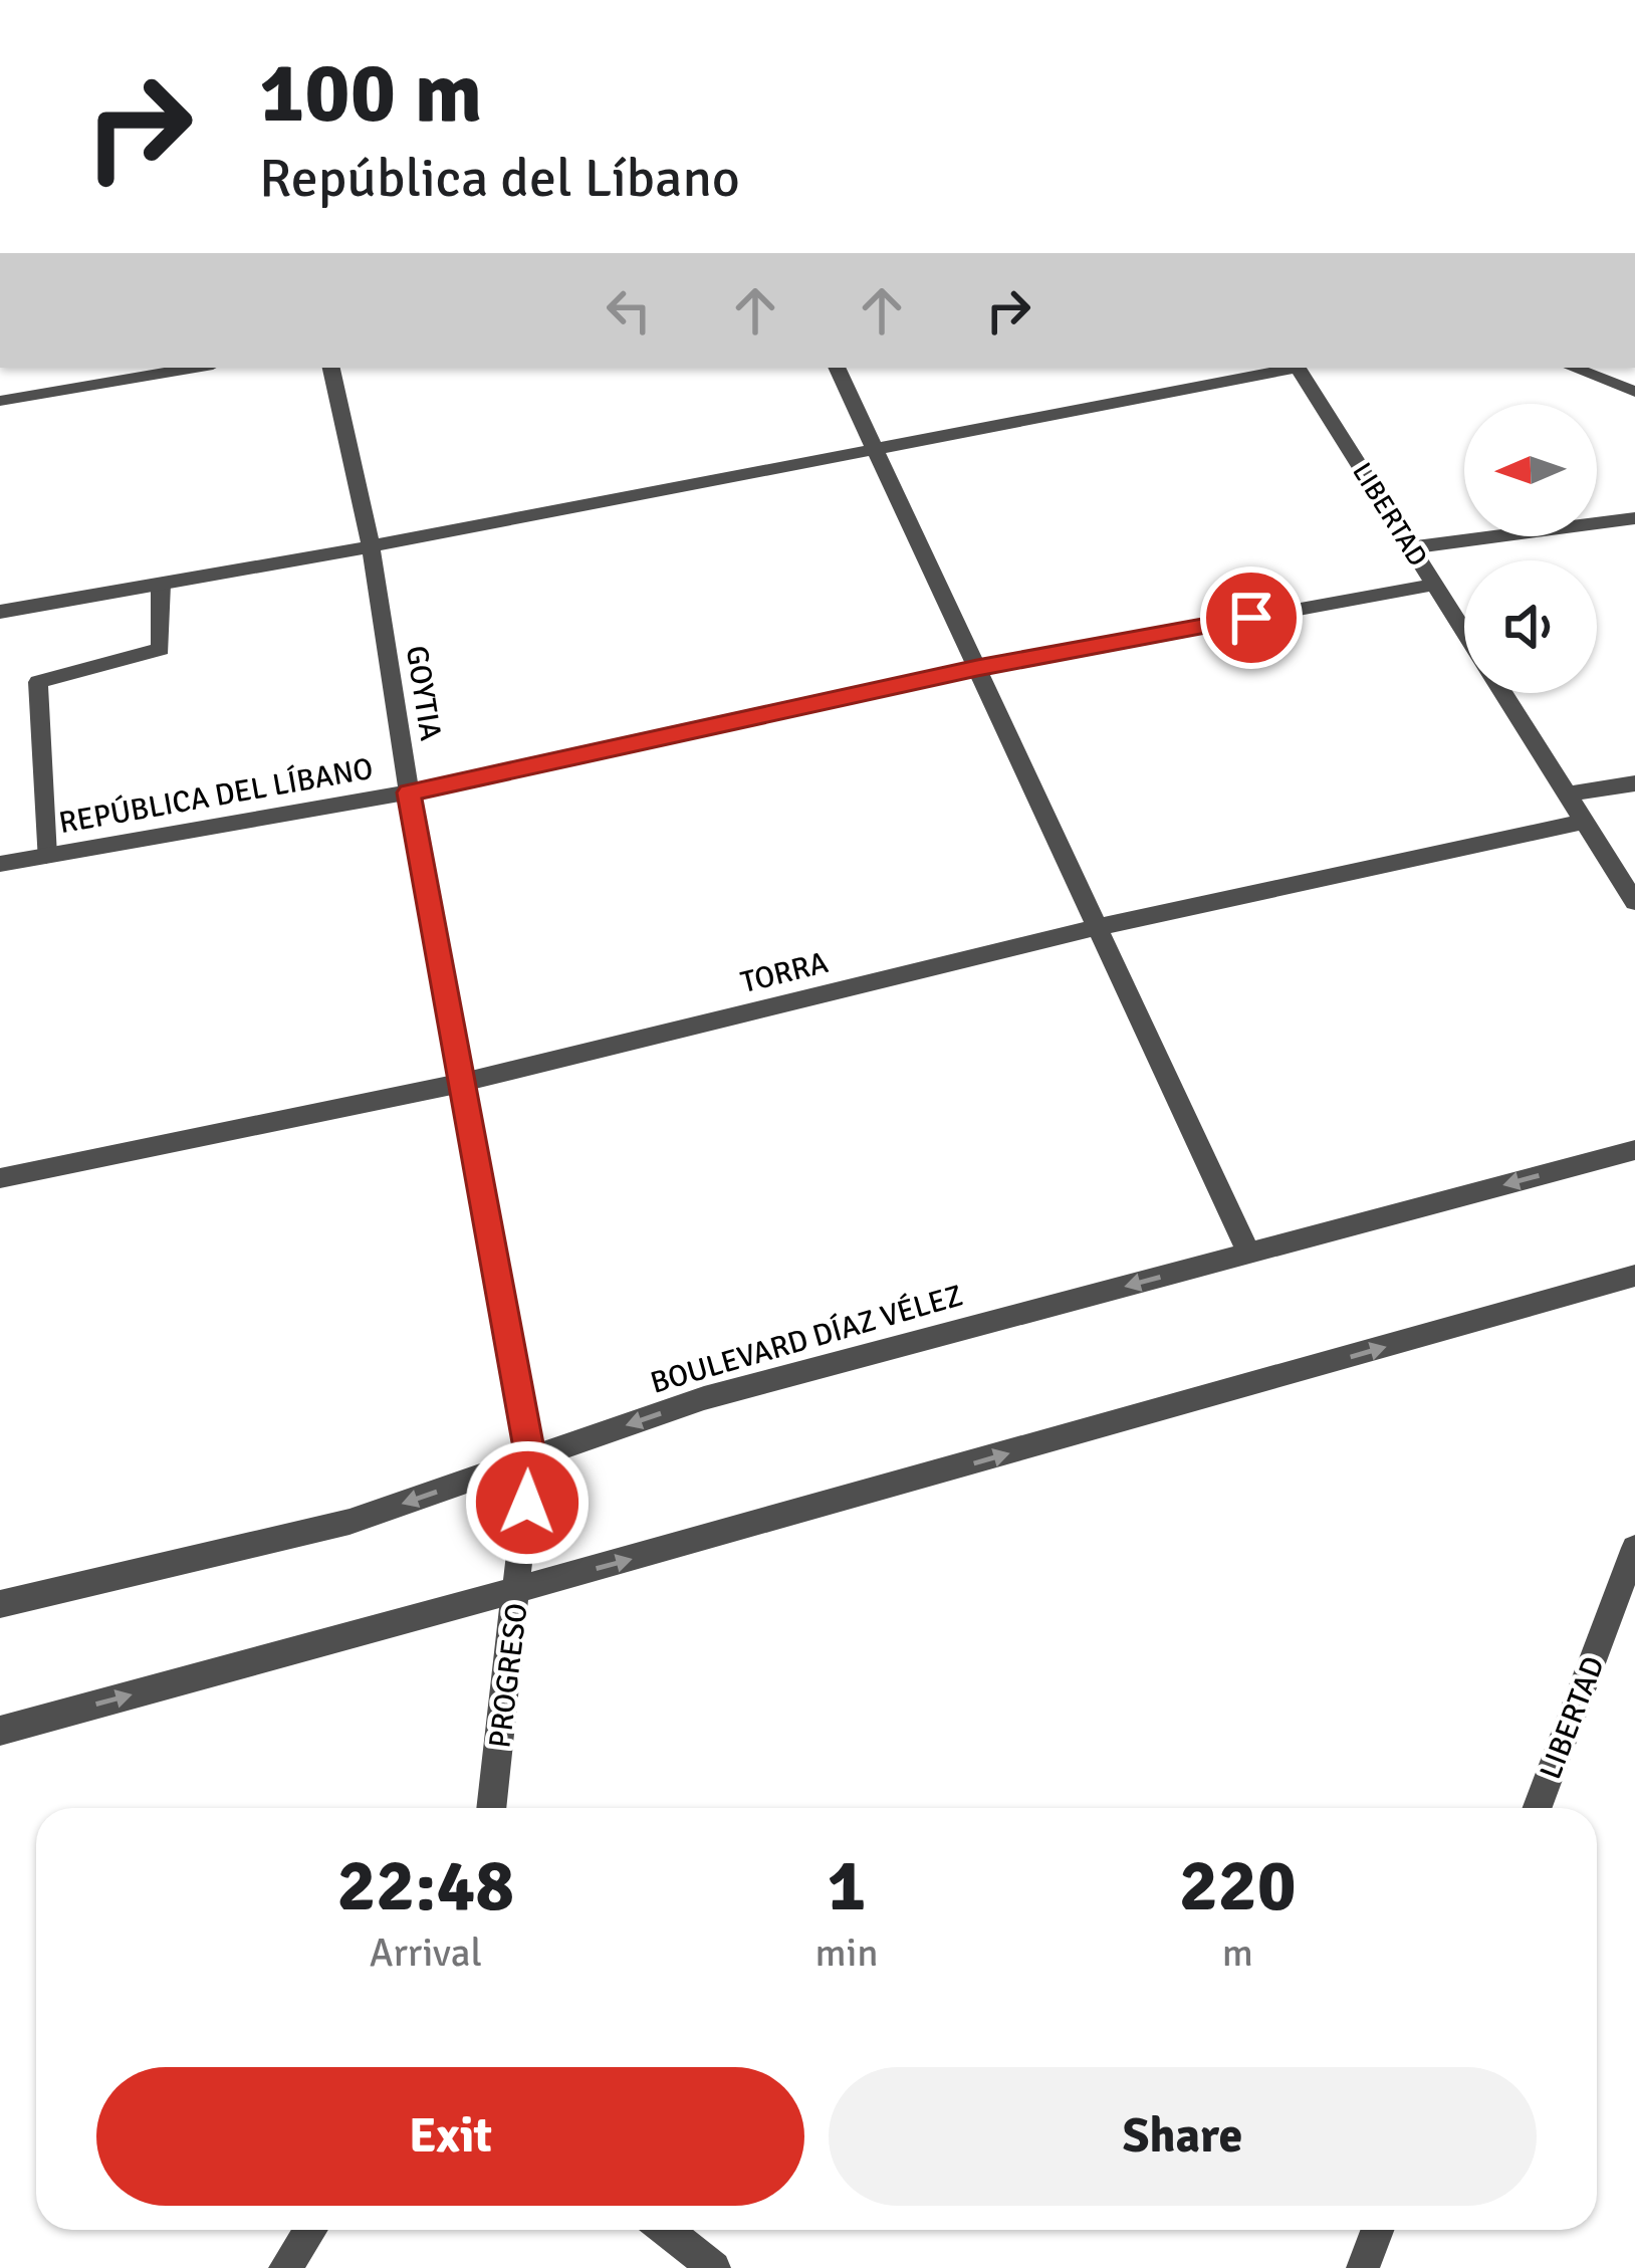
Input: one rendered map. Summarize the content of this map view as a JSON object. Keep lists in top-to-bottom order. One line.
{"streets":{"street":["LIBERTAD","GOYTIA","REPÚBLICA DEL LÍBANO","TORRA","BOULEVARD DÍAZ VÉLEZ","PROGRESO"]},"crossings":[["LIBERTAD","REPÚBLICA DEL LÍBANO"],["LIBERTAD","TORRA"],["GOYTIA","REPÚBLICA DEL LÍBANO"],["GOYTIA","TORRA"],["GOYTIA","BOULEVARD DÍAZ VÉLEZ"],["GOYTIA","PROGRESO"],["BOULEVARD DÍAZ VÉLEZ","PROGRESO"]],"north":"left","page":{"turn":["100 m","República del Líbano"],"eta":["22:48","Arrival","1","min","220","m"],"buttons":["Exit","Share"]}}
